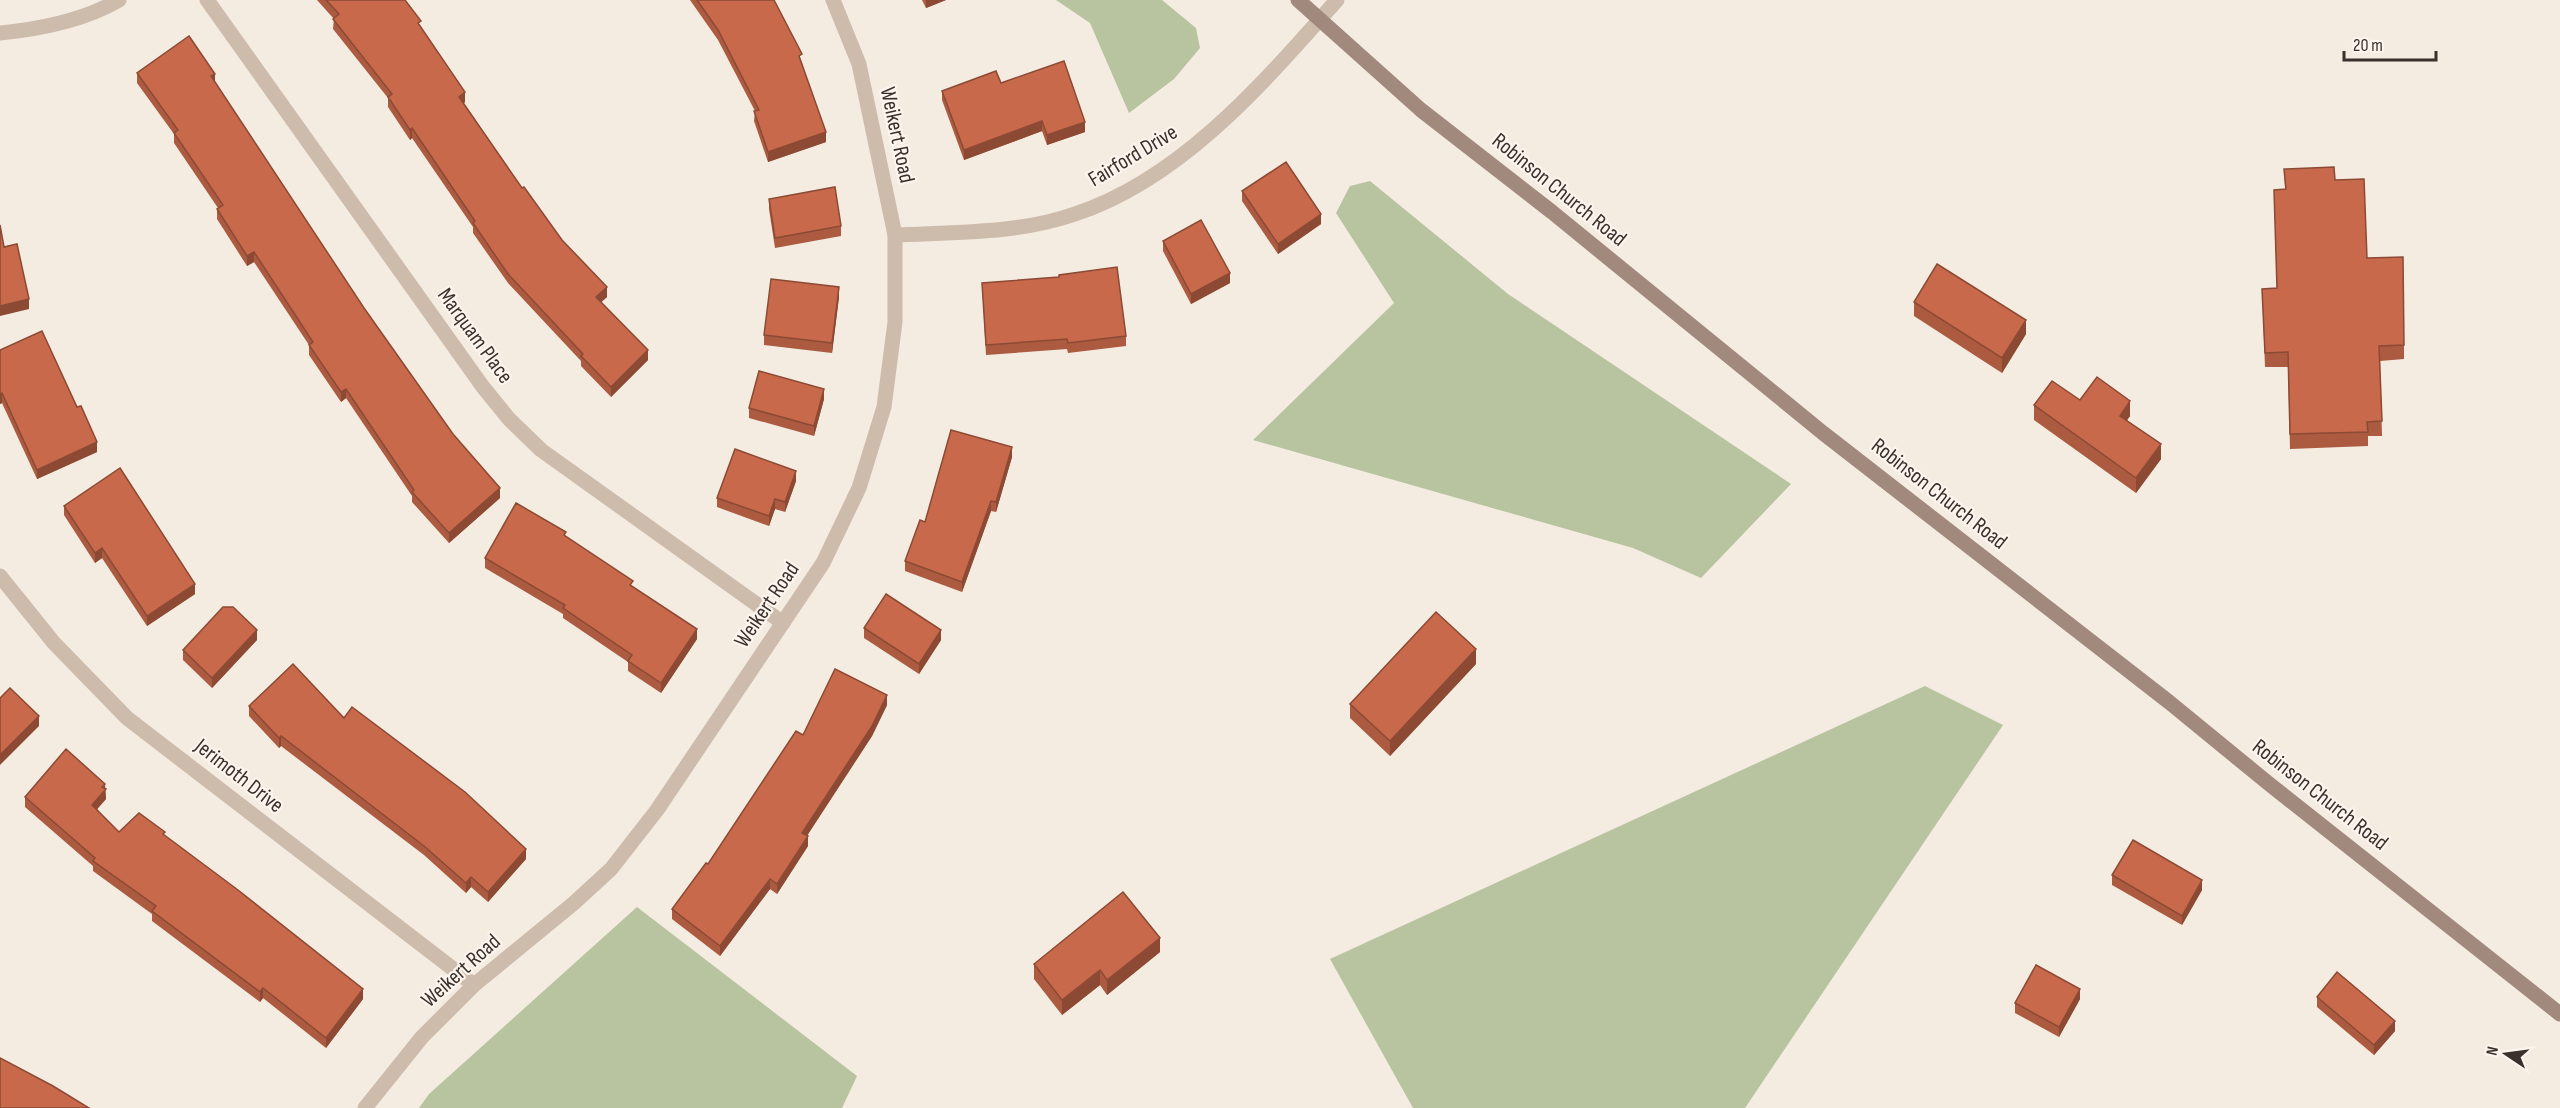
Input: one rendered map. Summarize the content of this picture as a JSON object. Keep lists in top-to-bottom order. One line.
{"streets":{"street":["Weikert Road","Fairford Drive","Robinson Church Road","Marquam Place","Jerimoth Drive"]},"crossings":[["Weikert Road","Fairford Drive"],["Weikert Road","Marquam Place"],["Weikert Road","Jerimoth Drive"],["Fairford Drive","Robinson Church Road"]],"scale_bar":"20 m","north":"left"}
